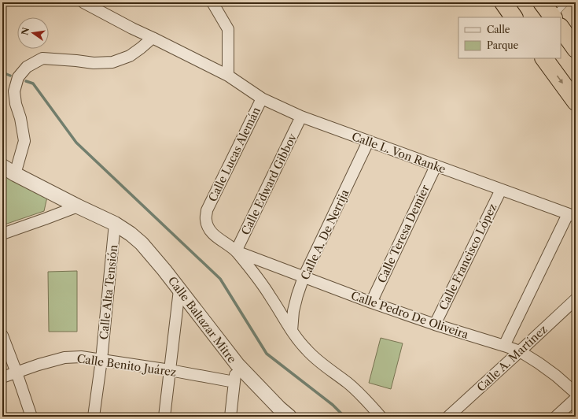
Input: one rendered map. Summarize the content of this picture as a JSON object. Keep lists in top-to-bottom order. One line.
{"streets":{"street":["Calle L. Von Ranke","Calle Lucas Alemán","Calle Edward Gibbov","Calle Teresa Demier","Calle A. De Nerrija","Calle Francisco López","Calle Alta Tensión","Calle Pedro De Oliveira","Calle Baltazar Mitre","Calle A. Martínez","Calle Benito Juárez"]},"crossings":[["Calle L. Von Ranke","Calle Lucas Alemán"],["Calle L. Von Ranke","Calle Edward Gibbov"],["Calle L. Von Ranke","Calle Teresa Demier"],["Calle L. Von Ranke","Calle A. De Nerrija"],["Calle L. Von Ranke","Calle Francisco López"],["Calle L. Von Ranke","Calle A. Martínez"],["Calle Lucas Alemán","Calle Edward Gibbov"],["Calle Lucas Alemán","Calle Pedro De Oliveira"],["Calle Edward Gibbov","Calle Pedro De Oliveira"],["Calle Teresa Demier","Calle Pedro De Oliveira"],["Calle A. De Nerrija","Calle Pedro De Oliveira"],["Calle Francisco López","Calle Pedro De Oliveira"],["Calle Alta Tensión","Calle Baltazar Mitre"],["Calle Alta Tensión","Calle Benito Juárez"],["Calle Pedro De Oliveira","Calle A. Martínez"]],"legend":["Calle","Parque"],"north":"left"}
